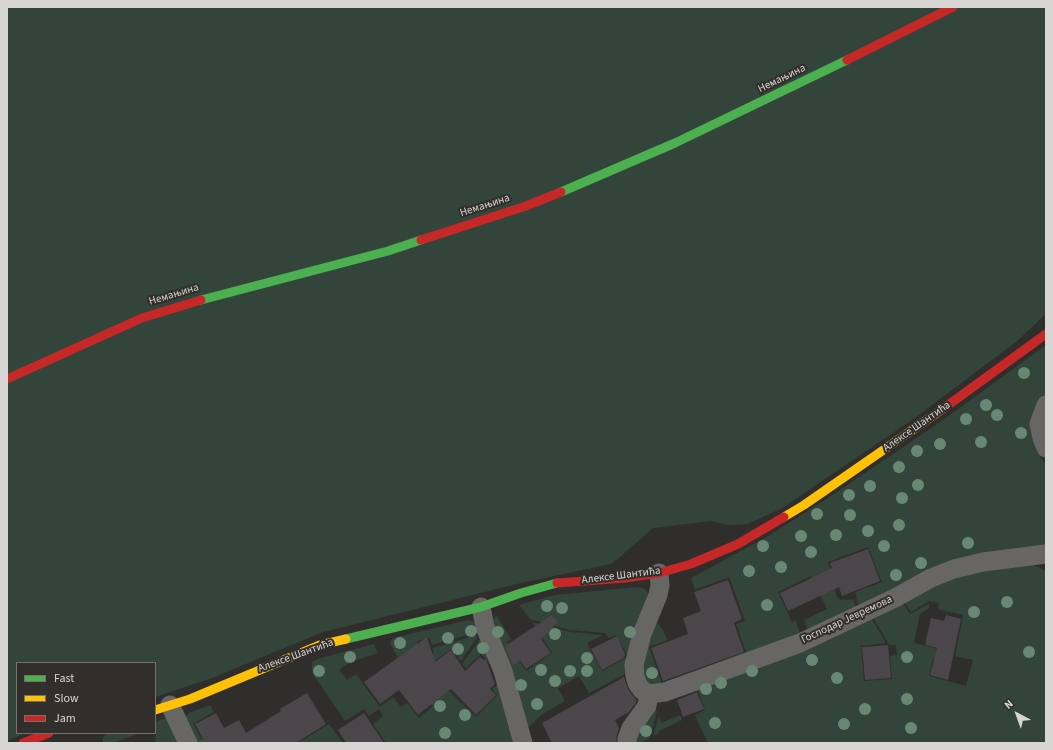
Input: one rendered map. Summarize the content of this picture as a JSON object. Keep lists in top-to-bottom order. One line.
{"streets":{"main road":["Немањина","Алексе Шантића"],"street":["Господар Јевремова"]},"legend":["Fast","Slow","Jam"],"north":"top left"}
